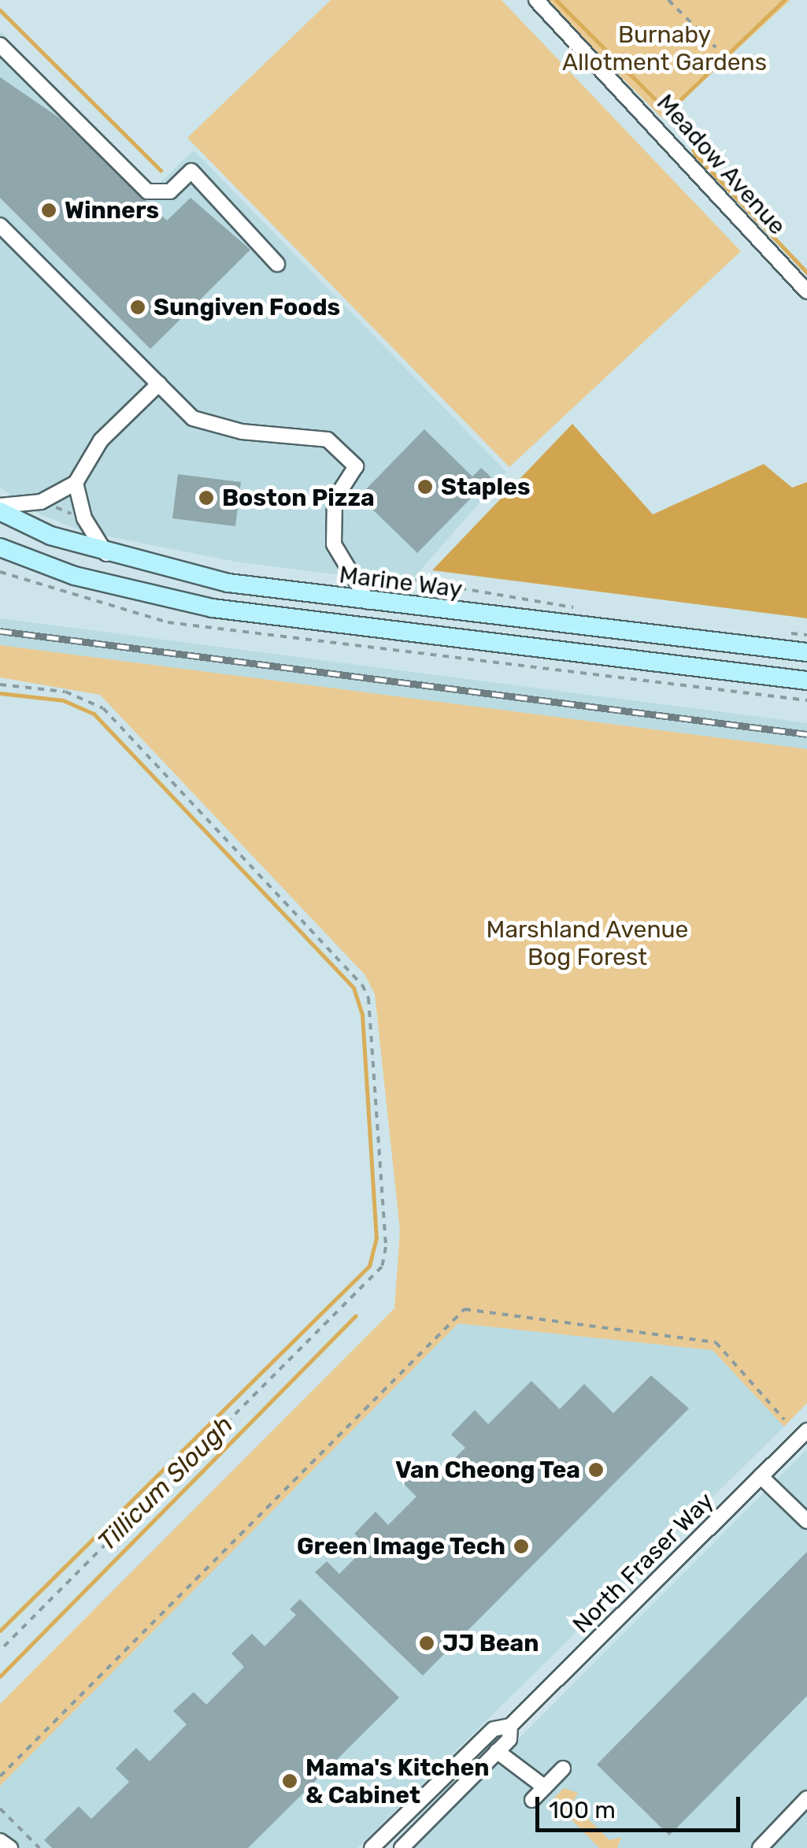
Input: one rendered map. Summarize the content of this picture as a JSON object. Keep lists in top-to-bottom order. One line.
{"streets":{"main road":["Marine Way"],"street":["Meadow Avenue","North Fraser Way"]},"water":["Tillicum Slough"],"parks":["Burnaby Allotment Gardens","Marshland Avenue Bog Forest"],"places":["Winners","Sungiven Foods","Staples","Boston Pizza","Van Cheong Tea","Green Image Tech","JJ Bean","Mama's Kitchen & Cabinet"],"scale_bar":"100 m"}
